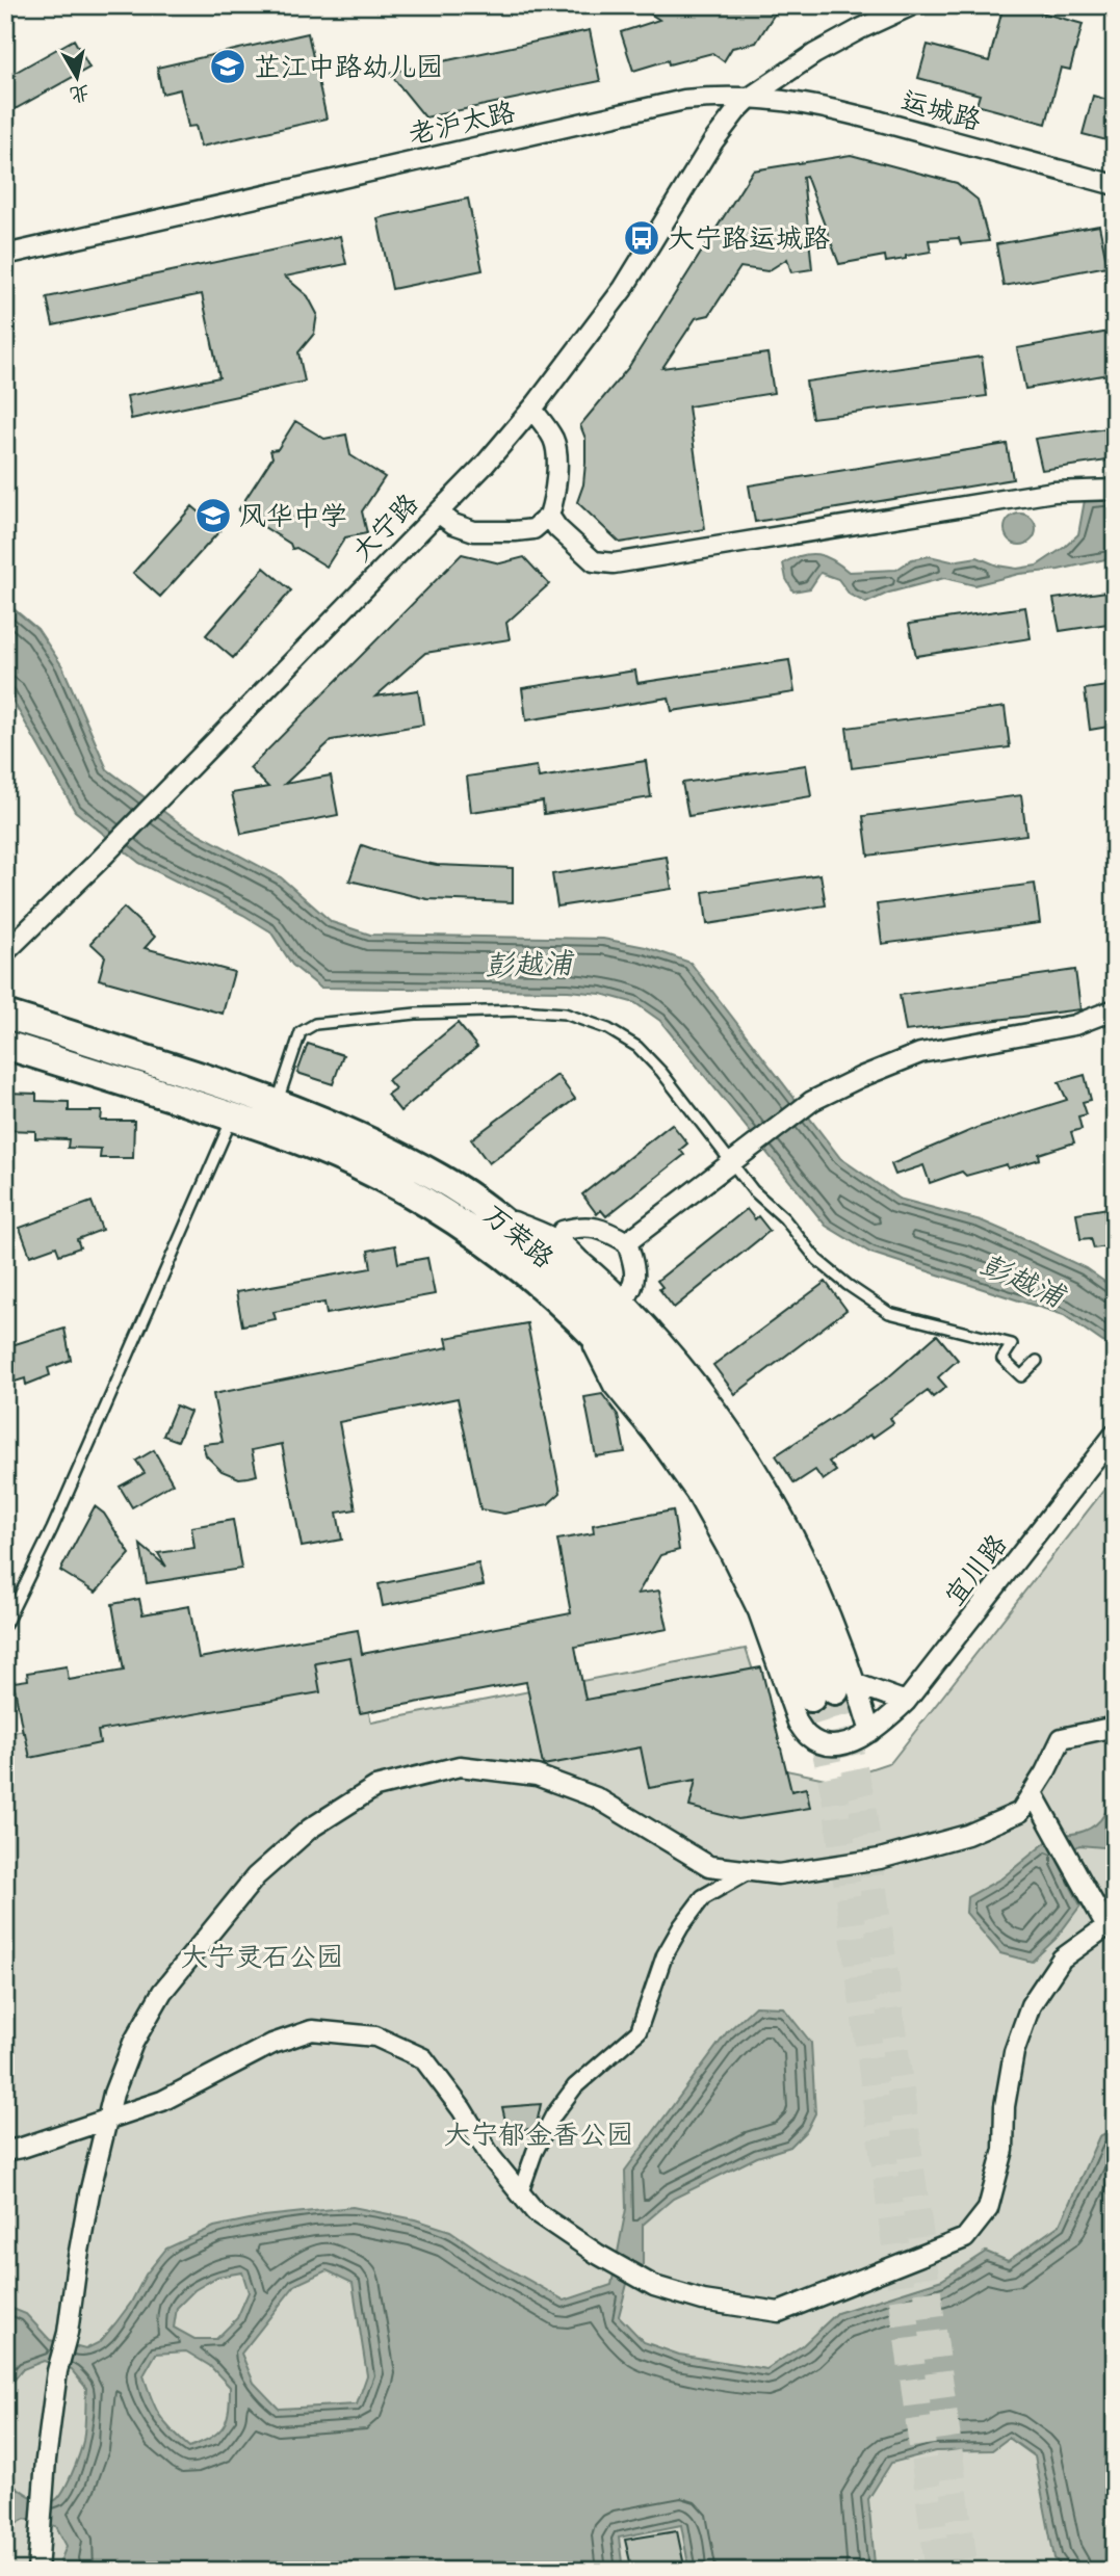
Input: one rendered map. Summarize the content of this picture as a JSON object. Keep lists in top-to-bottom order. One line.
{"streets":{"main road":["万荣路"],"street":["运城路","老沪太路","大宁路","宜川路"]},"crossings":[["运城路","老沪太路"],["运城路","大宁路"],["老沪太路","大宁路"],["万荣路","宜川路"]],"water":["彭越浦"],"parks":["大宁灵石公园","大宁郁金香公园"],"places":{"school or university":["芷江中路幼儿园","风华中学"],"bus stop":["大宁路运城路"]},"north":"bottom"}
